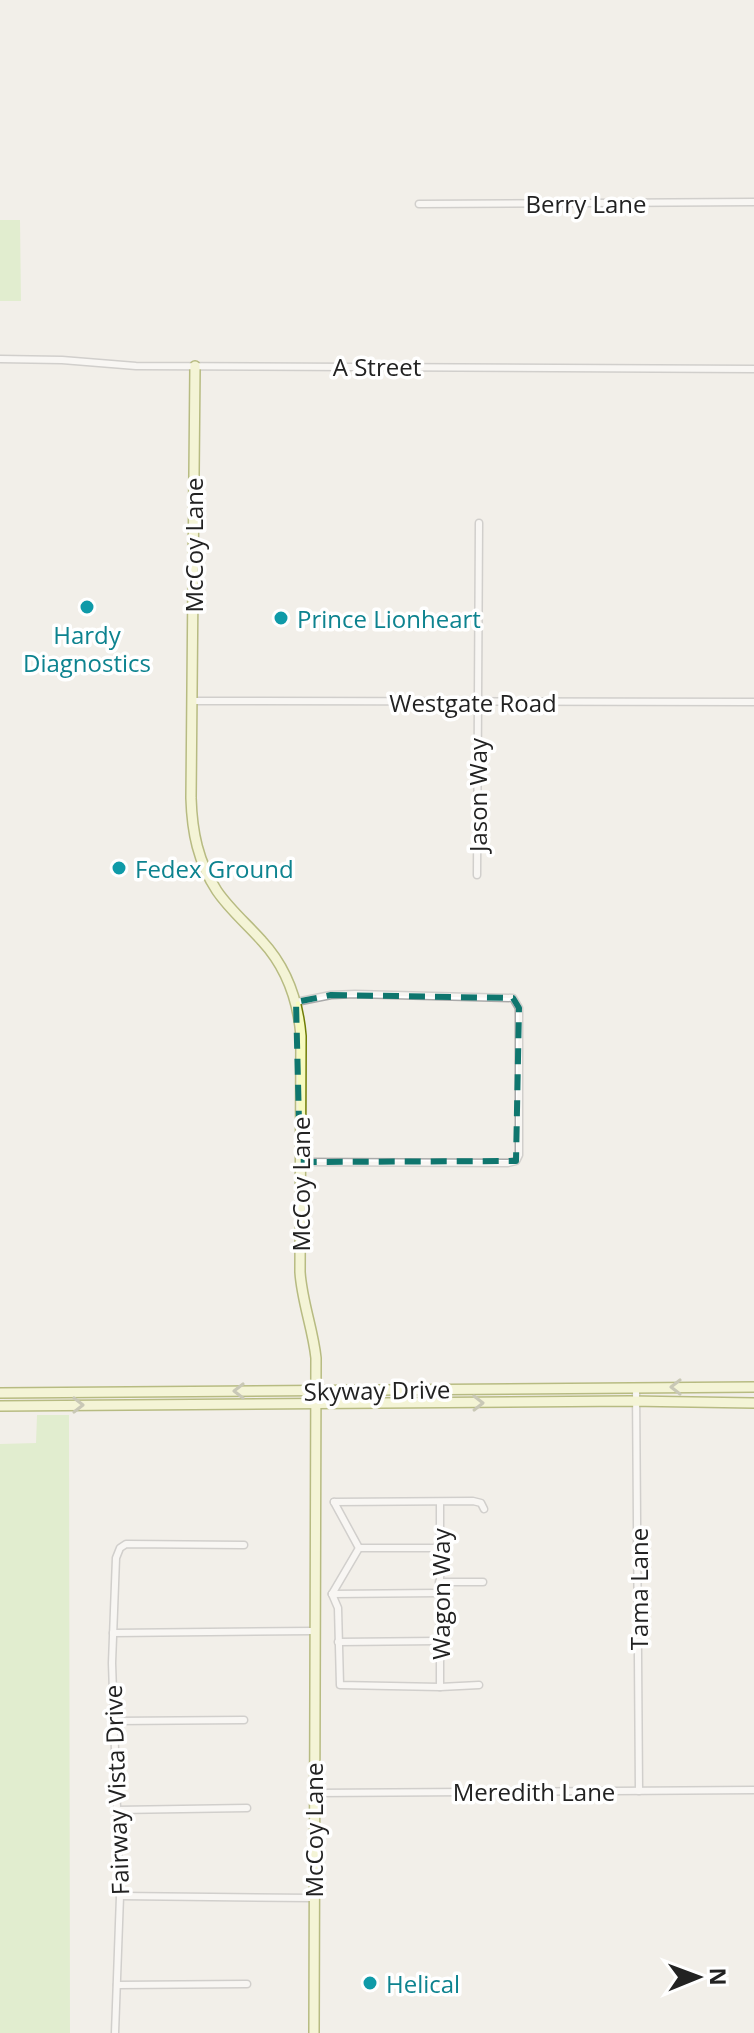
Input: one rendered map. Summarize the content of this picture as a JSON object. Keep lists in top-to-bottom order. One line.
{"streets":{"street":["Berry Lane","A Street","McCoy Lane","Westgate Road","Jason Way","Skyway Drive","Tama Lane","Wagon Way","Fairway Vista Drive","Meredith Lane"]},"crossings":[["A Street","McCoy Lane"],["McCoy Lane","Westgate Road"],["McCoy Lane","Skyway Drive"],["McCoy Lane","Meredith Lane"],["Westgate Road","Jason Way"],["Skyway Drive","Tama Lane"],["Tama Lane","Meredith Lane"]],"places":["Hardy Diagnostics","Prince Lionheart","Fedex Ground","Helical"],"north":"right"}
